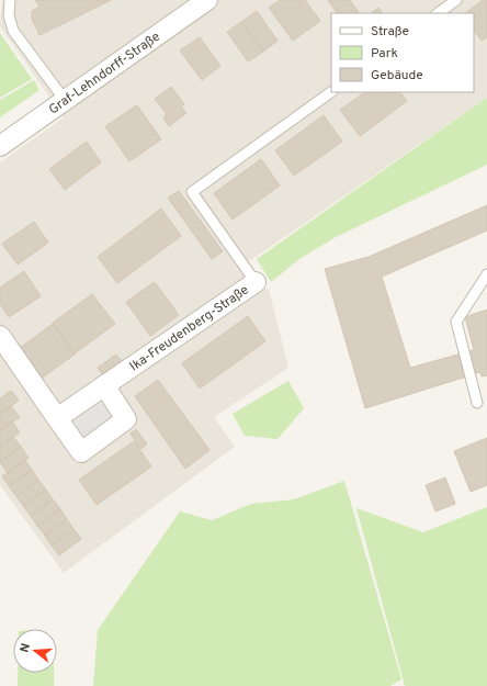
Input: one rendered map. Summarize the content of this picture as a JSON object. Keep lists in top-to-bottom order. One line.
{"streets":{"street":["Graf-Lehndorff-Straße","Ika-Freudenberg-Straße"]},"legend":["Straße","Park","Gebäude"],"north":"left"}
